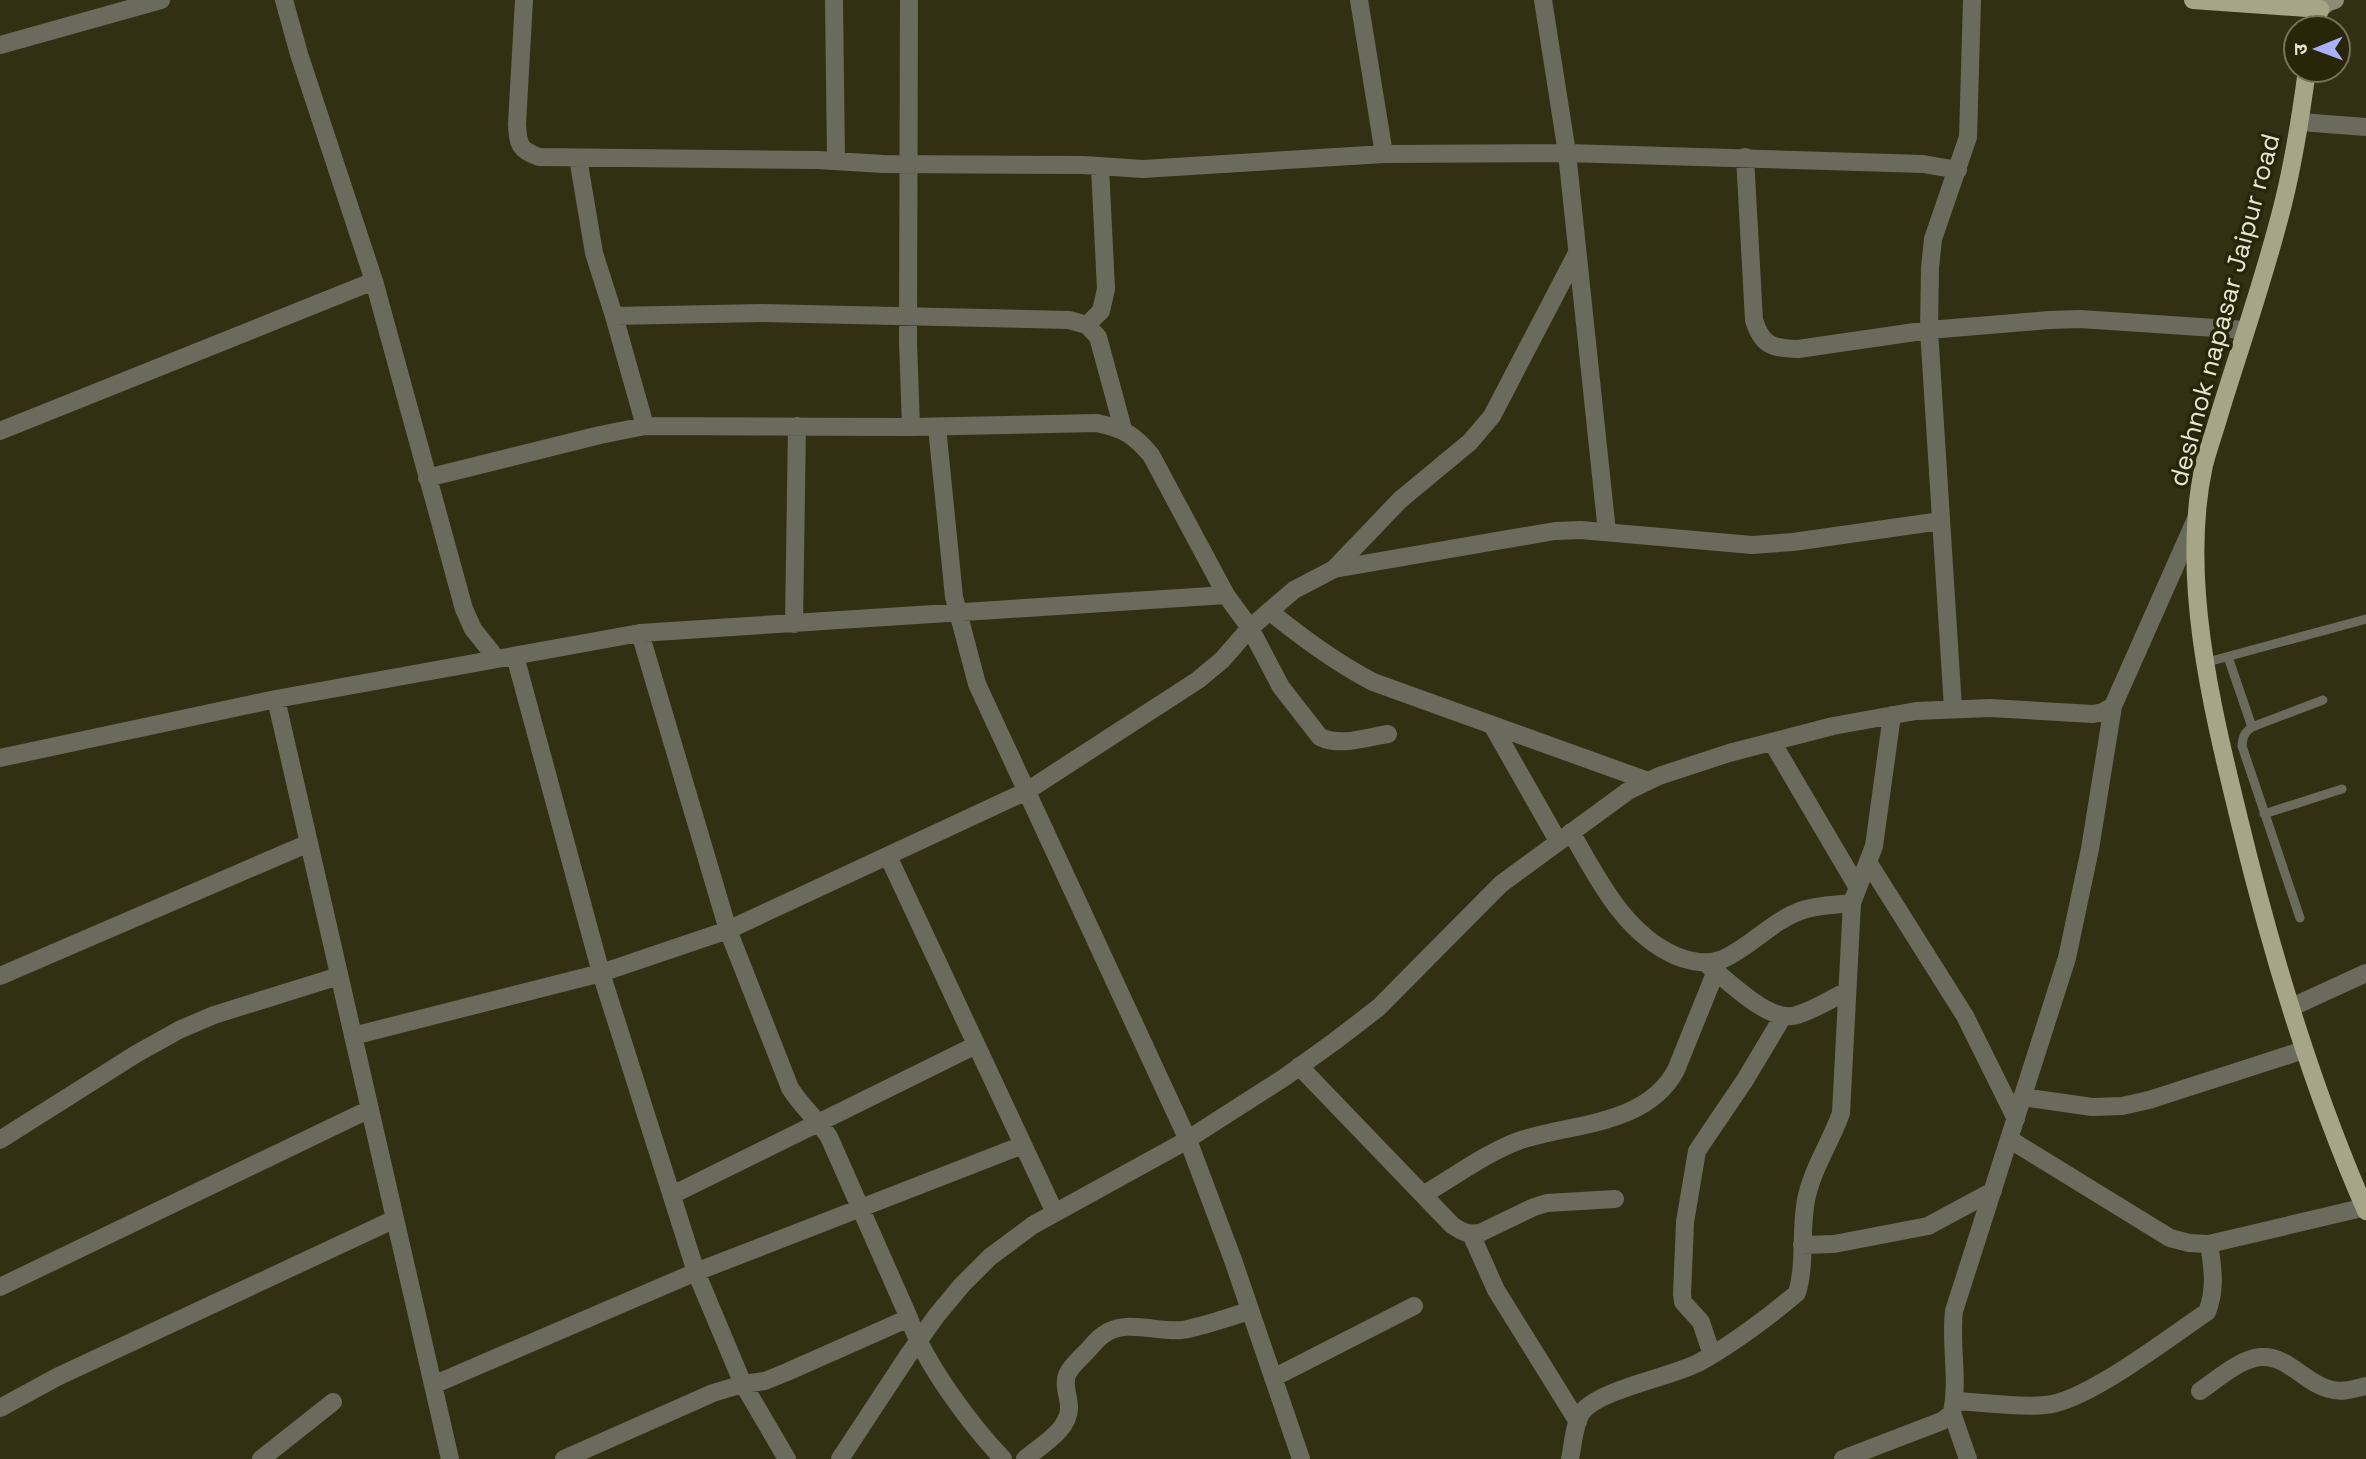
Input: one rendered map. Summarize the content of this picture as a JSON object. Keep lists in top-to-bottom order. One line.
{"streets":{"main road":["deshnok napasar Jaipur road"]},"north":"left"}
